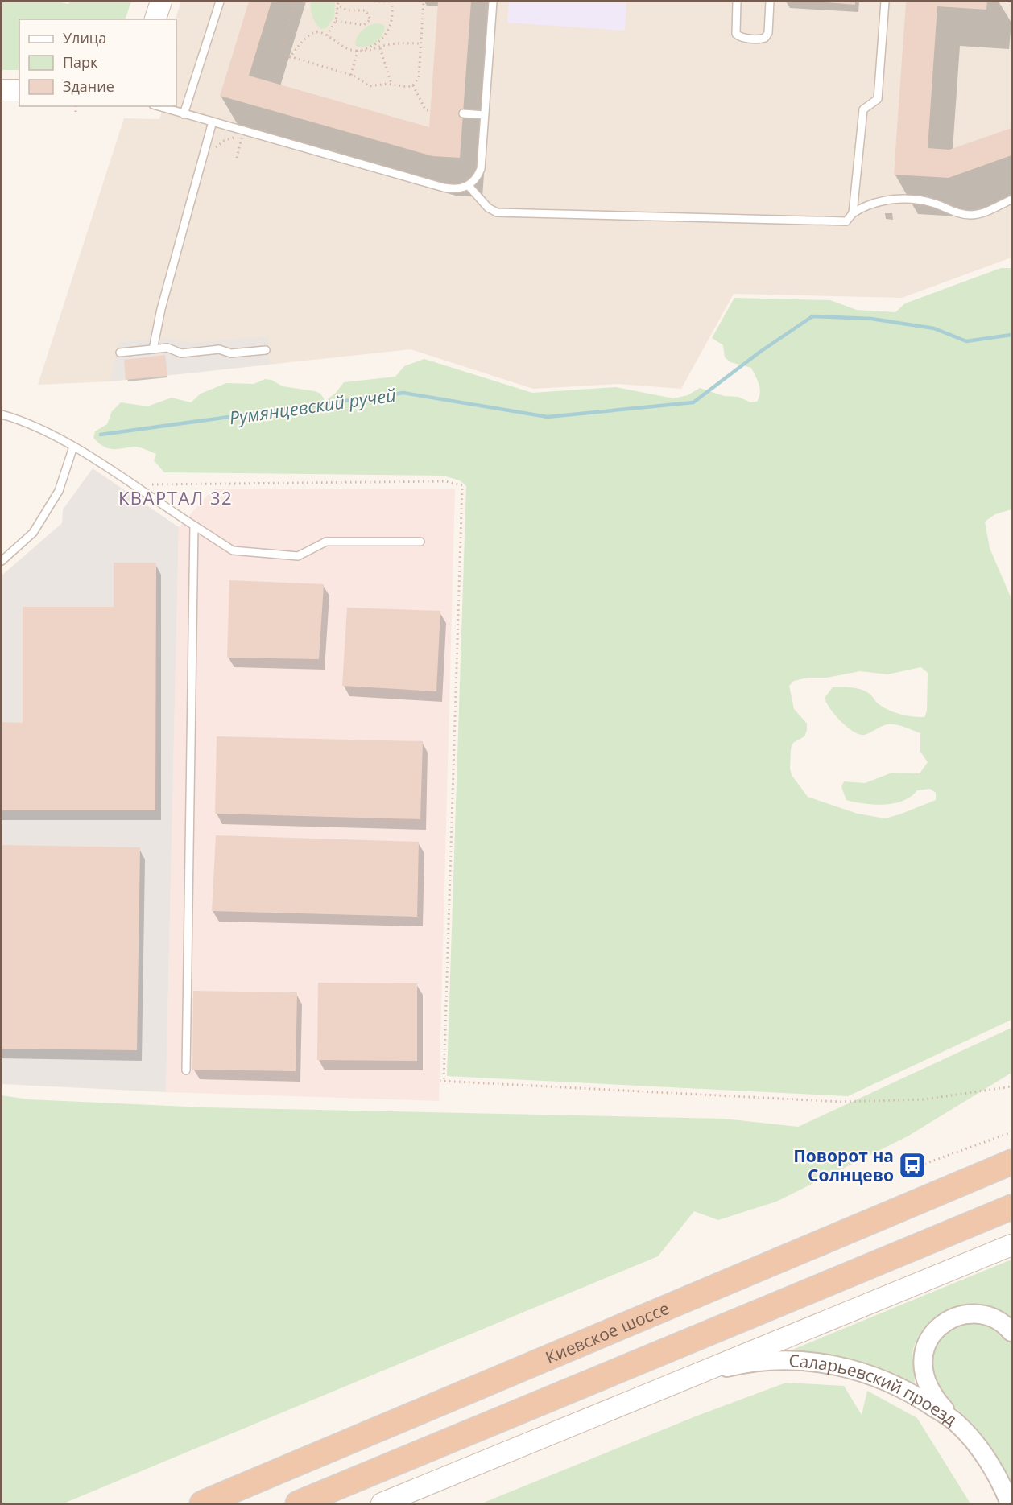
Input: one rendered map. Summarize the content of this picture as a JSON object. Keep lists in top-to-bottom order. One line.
{"streets":{"highway":["Киевское шоссе"],"street":["Саларьевский проезд"]},"districts":["КВАРТАЛ 32"],"water":["Румянцевский ручей"],"places":{"bus stop":["Поворот на Солнцево"]},"legend":["Улица","Парк","Здание"]}
